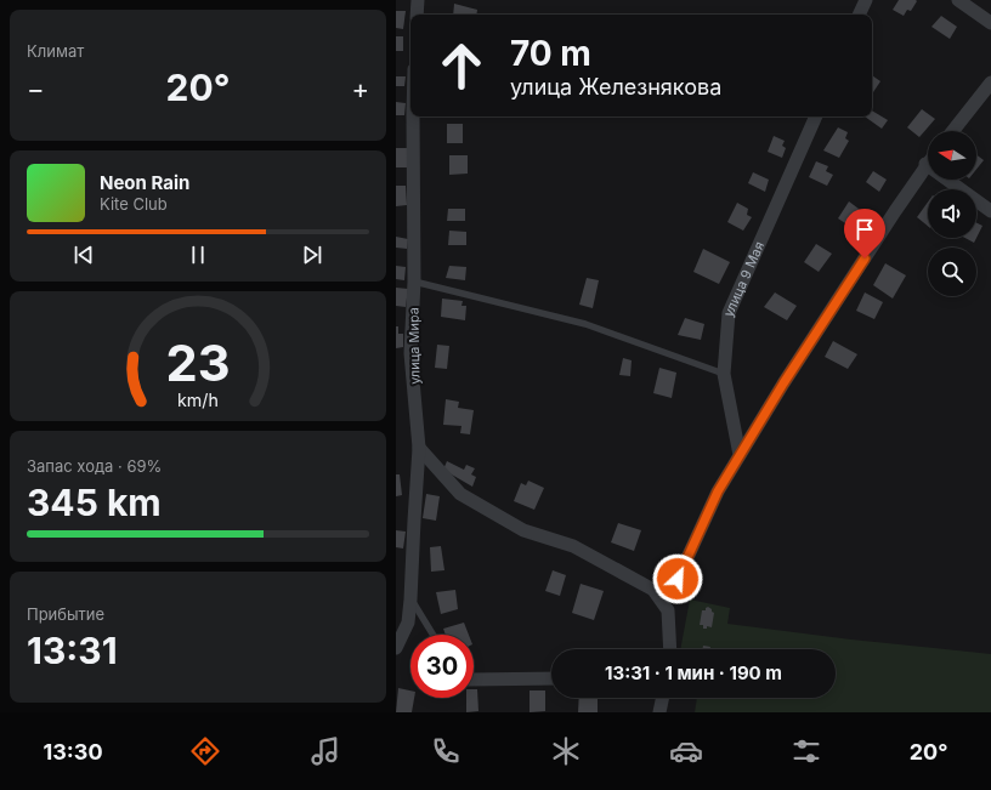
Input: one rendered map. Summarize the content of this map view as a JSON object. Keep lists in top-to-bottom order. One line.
{"streets":{"street":["улица 9 Мая","улица Мира"]},"north":"left","page":{"tile":["Климат",["Запас хода · 69%","345 km"],["Прибытие","13:31"]],"turn":["70 m","улица Железнякова"],"heat":["−","20°","+"],"song":["Neon Rain","Kite Club"],"limit":"30","trip":"13:31 · 1 мин · 190 m","tabs":["13:30","20°"],"gauge":["23","km/h"]}}
